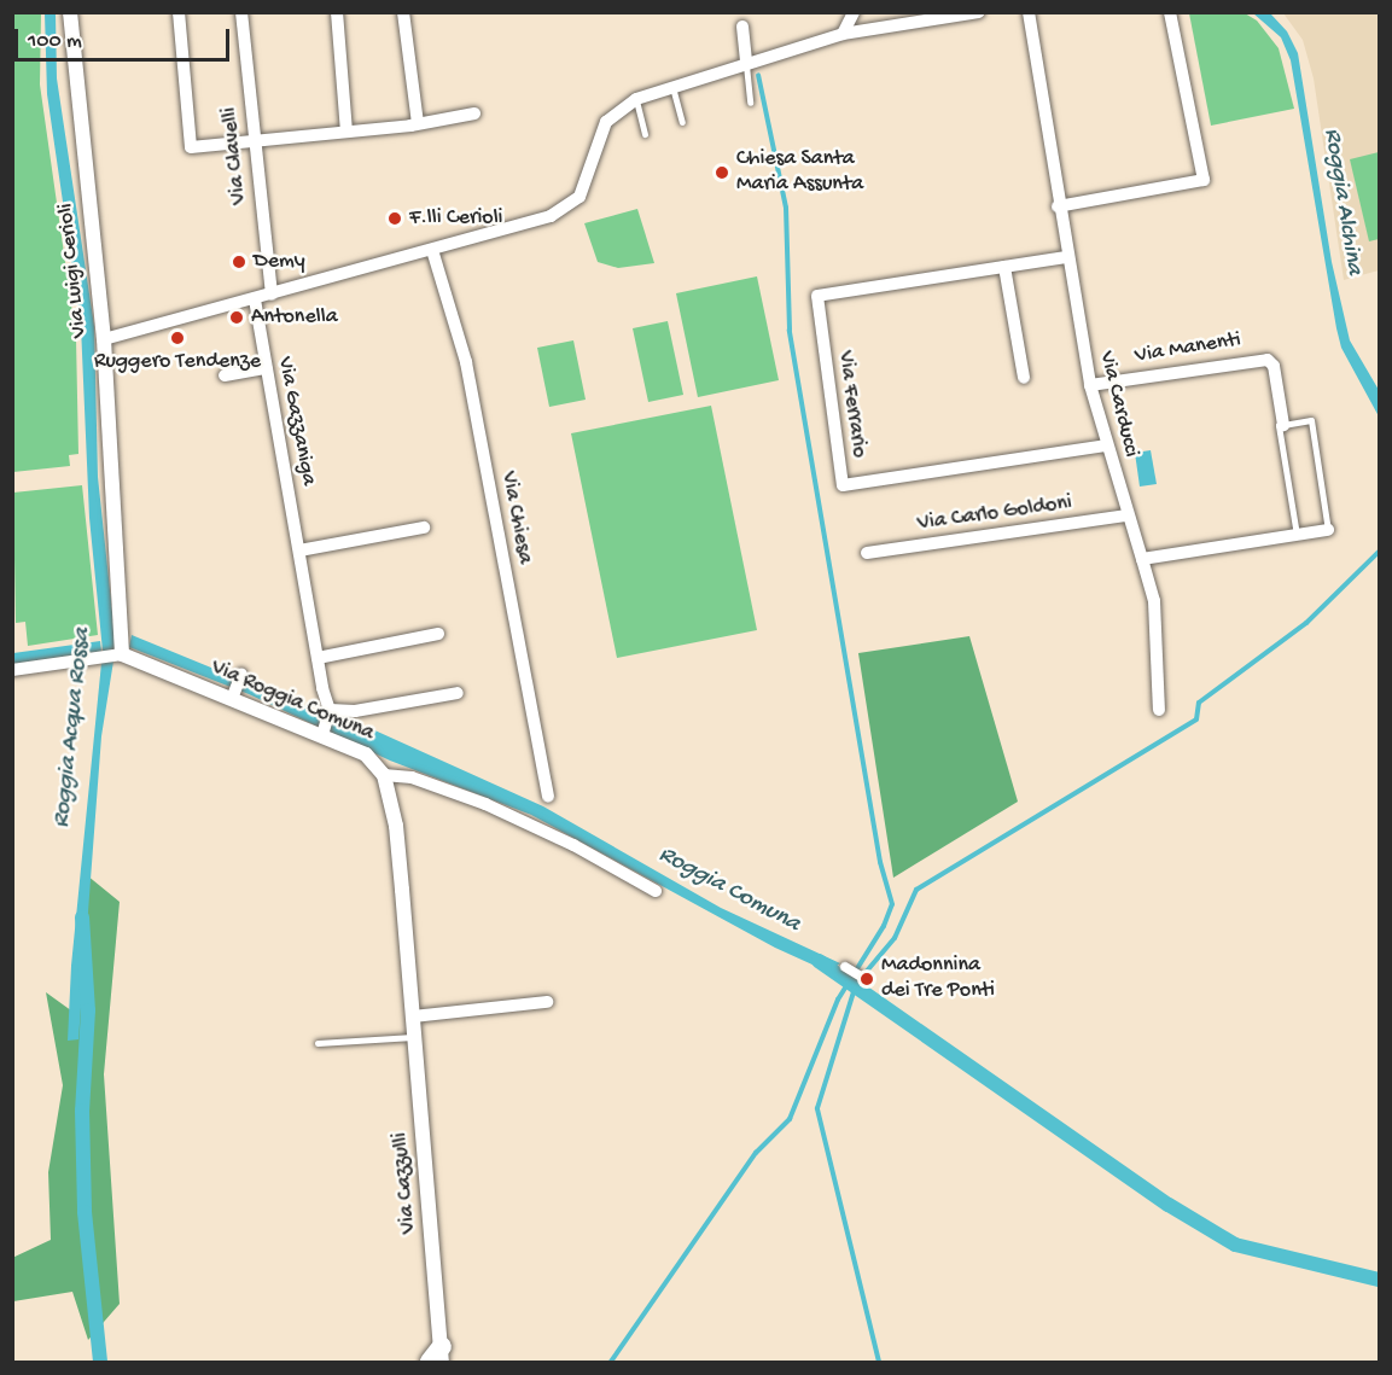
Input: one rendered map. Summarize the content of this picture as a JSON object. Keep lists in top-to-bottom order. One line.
{"streets":{"street":["Via Clavelli","Via Luigi Cerioli","Via Manenti","Via Ferrario","Via Carducci","Via Gazzaniga","Via Carlo Goldoni","Via Chiesa","Via Roggia Comuna","Via Cazzulli"]},"crossings":[["Via Luigi Cerioli","Via Roggia Comuna"],["Via Manenti","Via Carducci"],["Via Ferrario","Via Carducci"],["Via Carducci","Via Carlo Goldoni"],["Via Gazzaniga","Via Roggia Comuna"],["Via Roggia Comuna","Via Cazzulli"]],"water":["Roggia Alchina","Roggia Acqua Rossa","Roggia Comuna"],"places":["Chiesa Santa Maria Assunta","F.lli Cerioli","Demy","Antonella","Ruggero Tendenze","Madonnina dei Tre Ponti"],"scale_bar":"100 m"}
